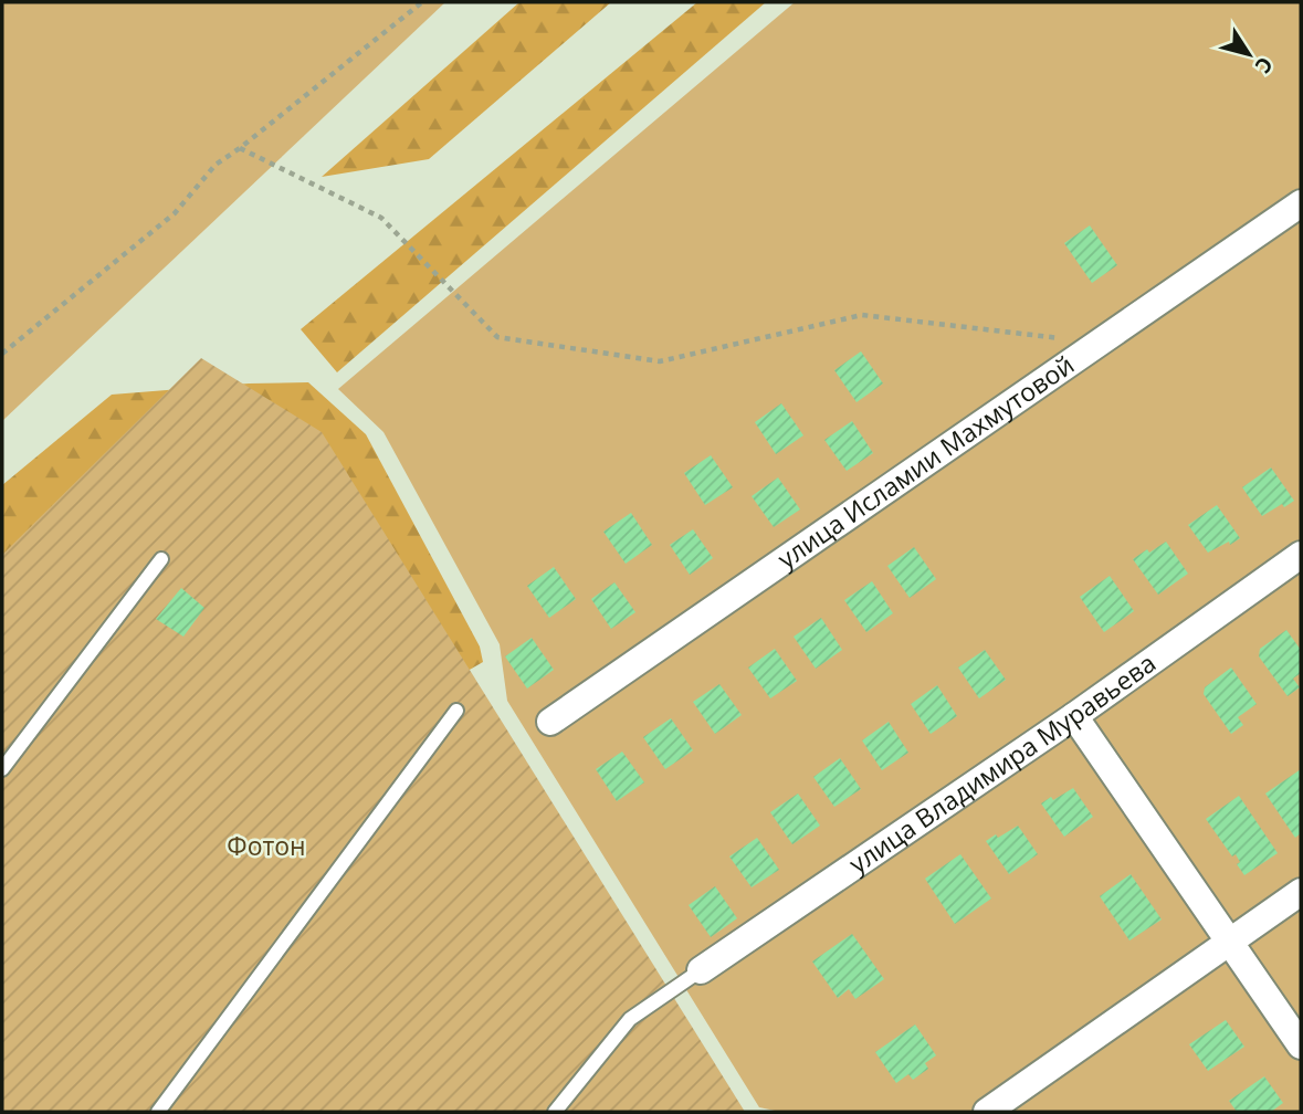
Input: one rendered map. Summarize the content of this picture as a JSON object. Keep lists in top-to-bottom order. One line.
{"streets":{"street":["улица Исламии Махмутовой","улица Владимира Муравьева"]},"parks":["Фотон"],"north":"bottom right"}
